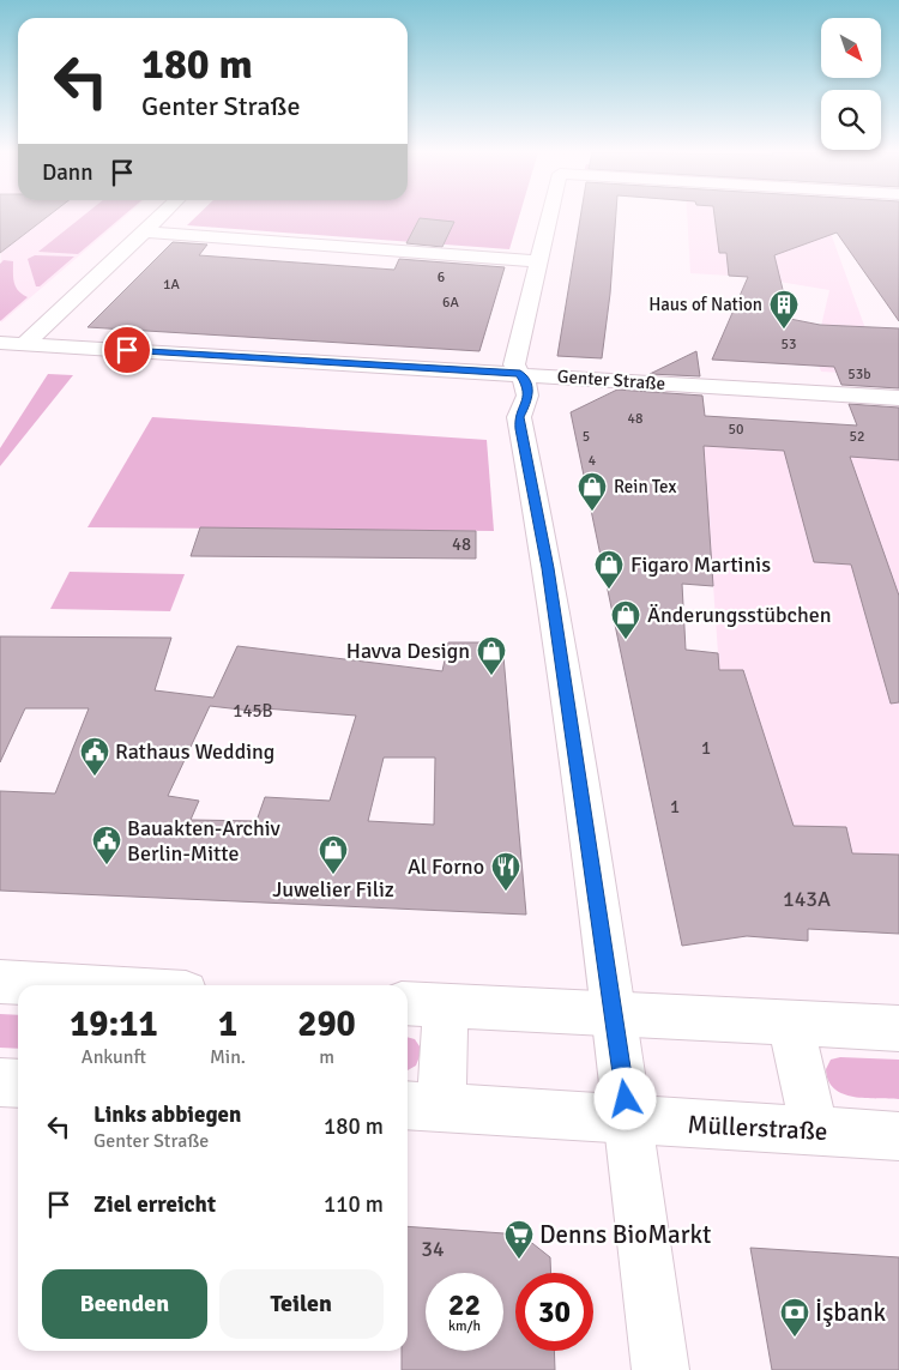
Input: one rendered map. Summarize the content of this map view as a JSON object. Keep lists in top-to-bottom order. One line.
{"streets":{"street":["Genter Straße","Müllerstraße"]},"places":{"building":["Haus of Nation"],"shop":["Rein Tex","Figaro Martinis","Änderungsstübchen","Havva Design","Juwelier Filiz"],"public building":["Rathaus Wedding","Bauakten-Archiv Berlin-Mitte"],"restaurant":["Al Forno"],"supermarket":["Denns BioMarkt"],"bank":["İşbank"]},"house_numbers":["6","1A","6A","53","53b","48","50","5","52","4","48","145B","1","1","143A","34"],"north":"bottom right","page":{"turn":["180 m","Genter Straße"],"then":"Dann","eta":["19:11","Ankunft","1","Min.","290","m"],"list":[{"name":"Links abbiegen","note":"Genter Straße","value":"180 m"},{"name":"Ziel erreicht","value":"110 m"}],"buttons":["Beenden","Teilen"],"speed":"22 km/h","limit":"30"}}
